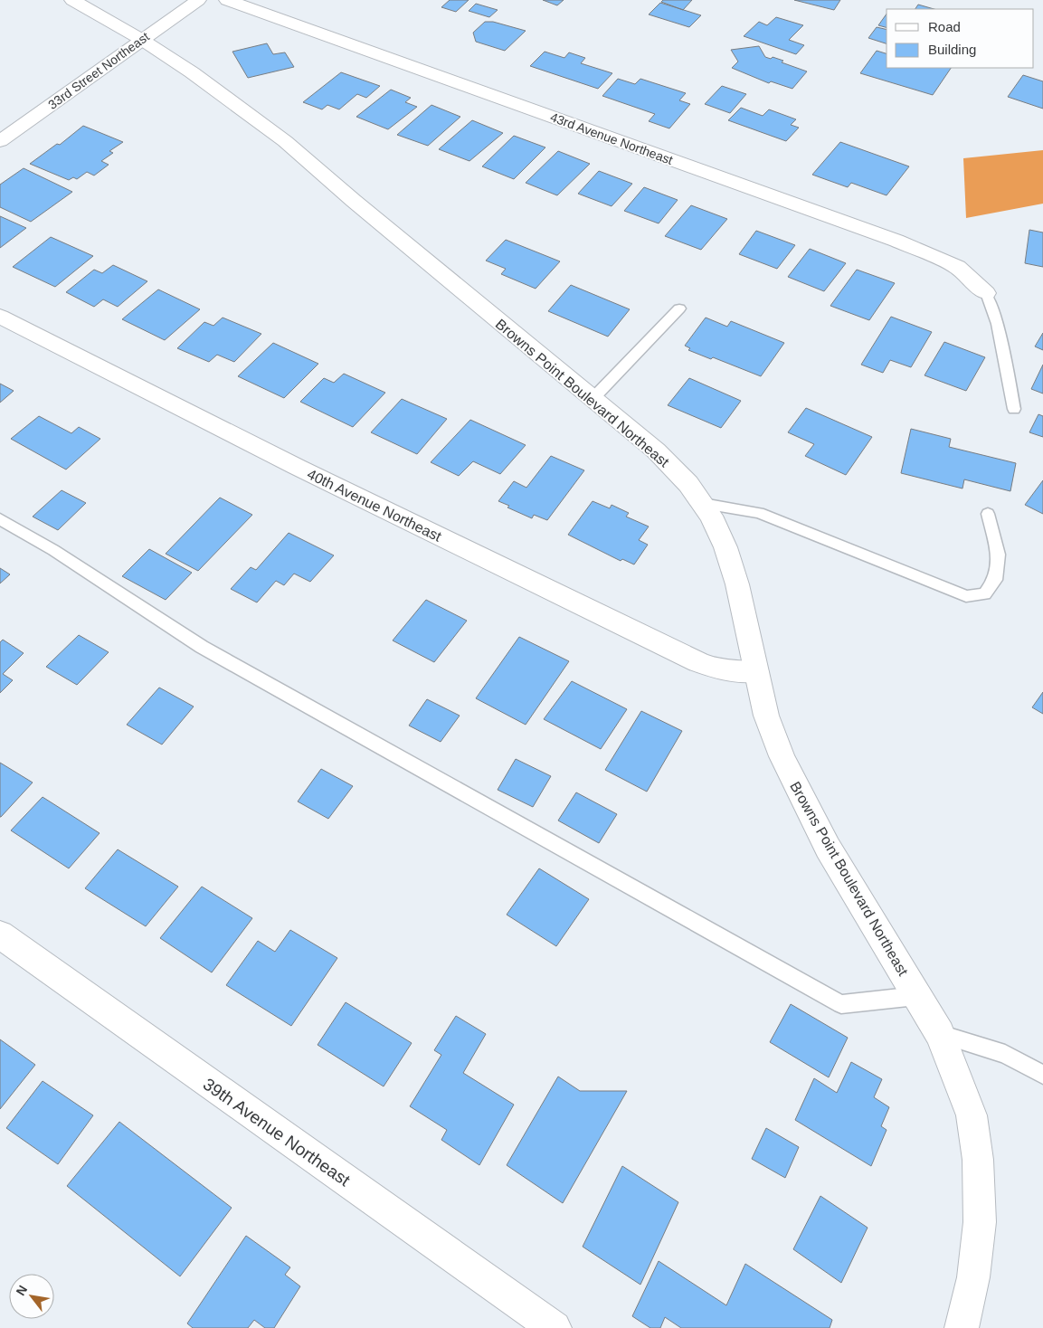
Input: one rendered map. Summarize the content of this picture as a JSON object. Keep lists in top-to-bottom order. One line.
{"streets":{"street":["33rd Street Northeast","43rd Avenue Northeast","Browns Point Boulevard Northeast","40th Avenue Northeast","39th Avenue Northeast"]},"crossings":[["33rd Street Northeast","Browns Point Boulevard Northeast"],["Browns Point Boulevard Northeast","40th Avenue Northeast"]],"legend":["Road","Building"],"north":"top left"}
